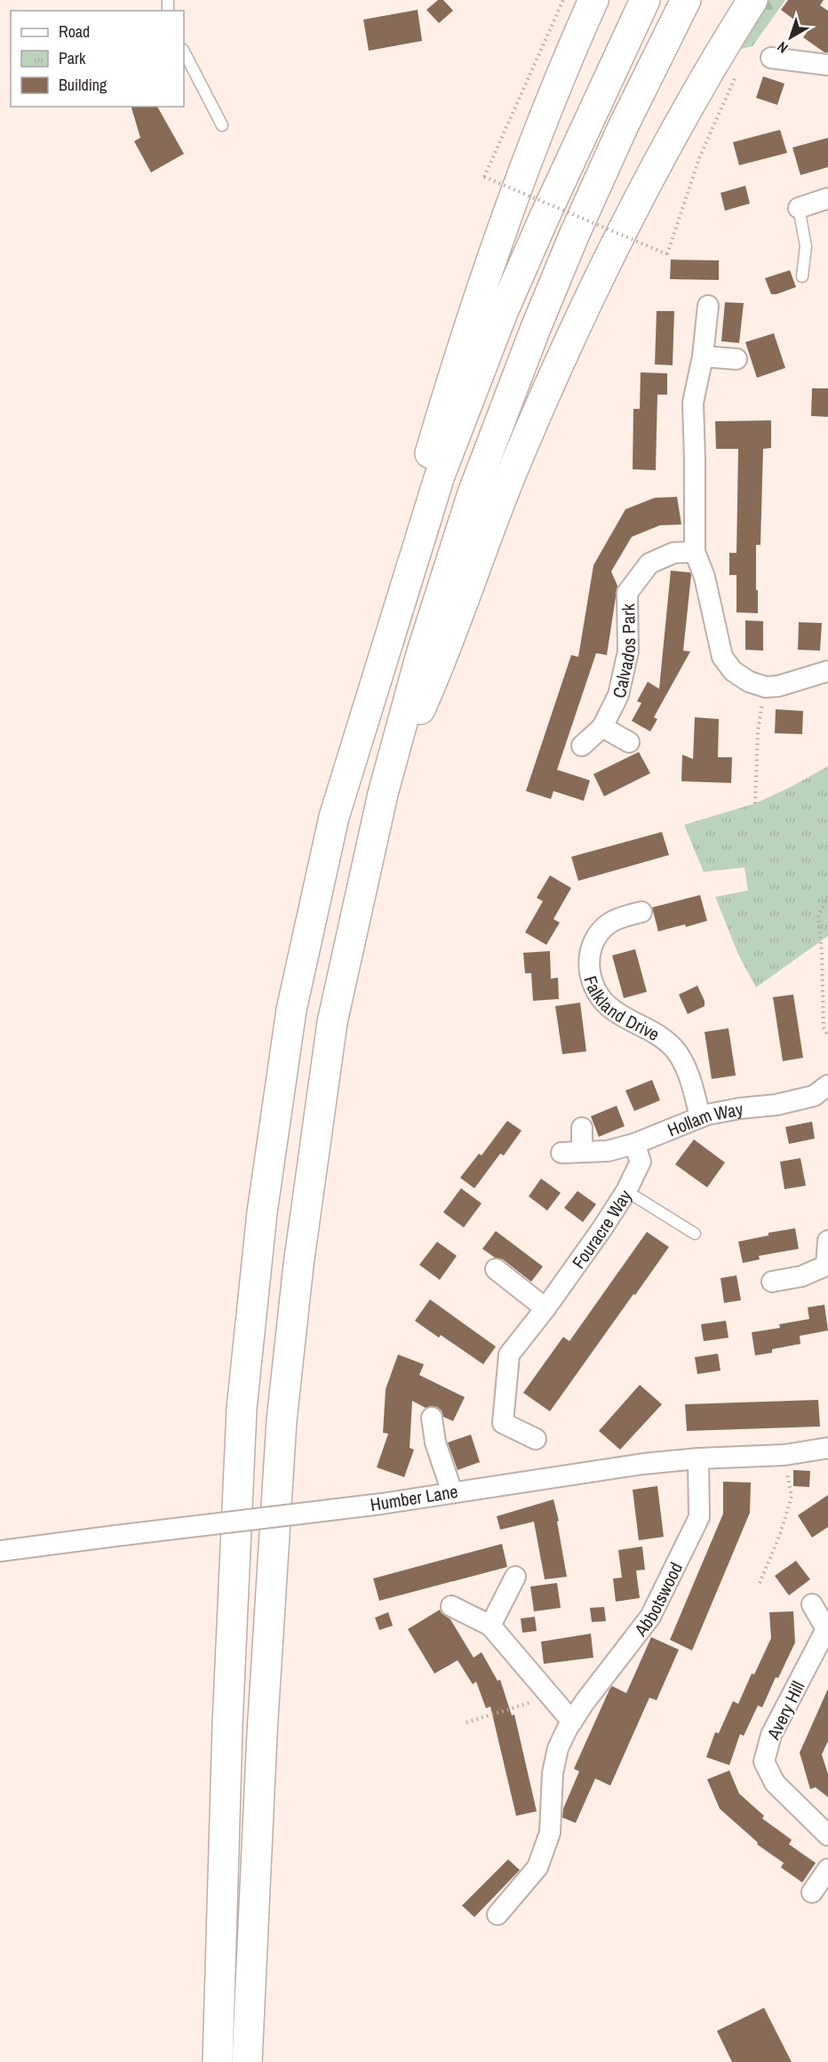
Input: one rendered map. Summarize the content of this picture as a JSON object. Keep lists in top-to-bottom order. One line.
{"streets":{"street":["Calvados Park","Falkland Drive","Hollam Way","Fouracre Way","Humber Lane","Abbotswood","Avery Hill"]},"crossings":[["Falkland Drive","Hollam Way"],["Hollam Way","Fouracre Way"],["Humber Lane","Abbotswood"]],"legend":["Road","Park","Building"],"north":"bottom left"}
